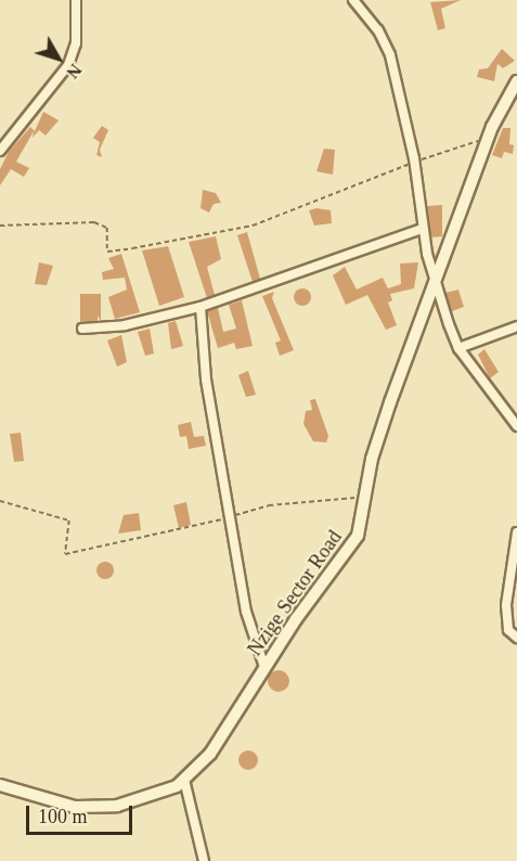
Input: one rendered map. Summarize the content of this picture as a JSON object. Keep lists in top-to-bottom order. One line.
{"streets":{"main road":["Nzige Sector Road"]},"scale_bar":"100 m","north":"bottom right"}
